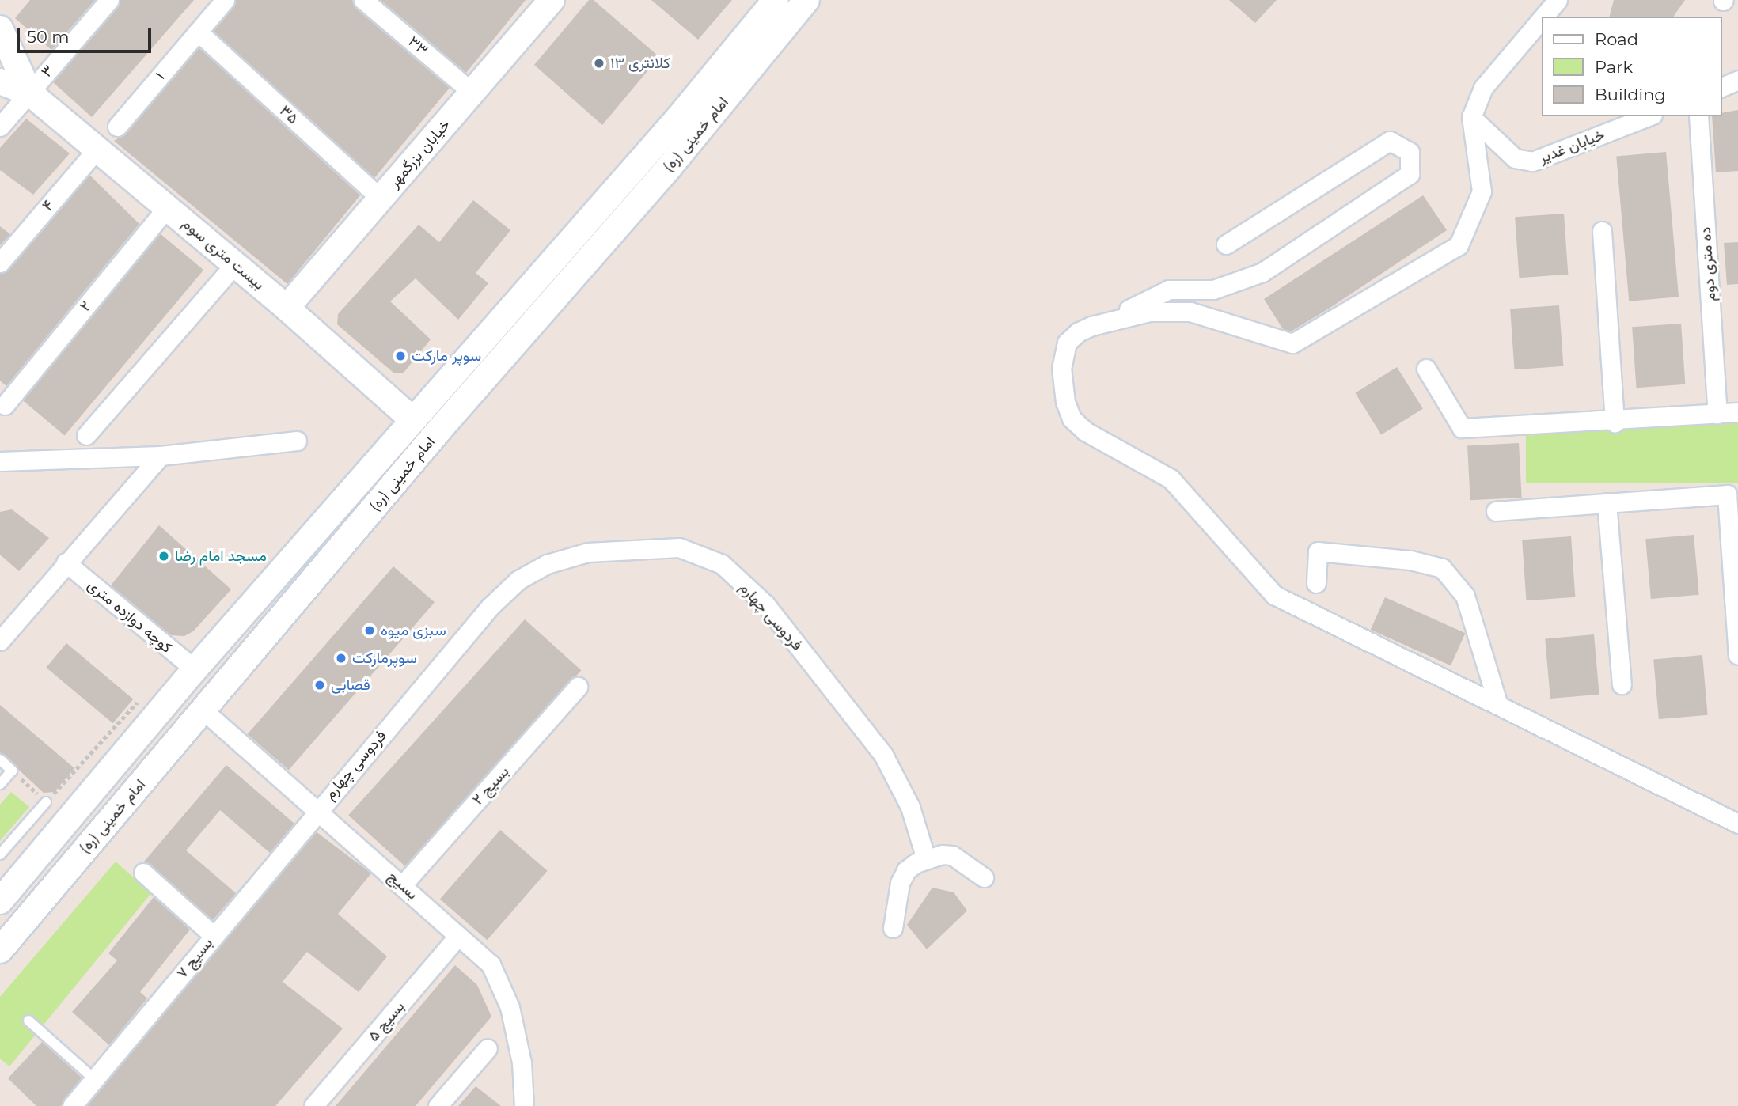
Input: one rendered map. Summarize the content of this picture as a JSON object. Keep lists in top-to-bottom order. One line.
{"streets":{"main road":["امام خمینی (ره)","خیابان بزرگمهر","بیست متری سوم"],"street":["۳۳","۳","۱","۳۵","خیابان غدیر","۴","ده متری دوم","۲","کوچه دوازده متری","فردوسی چهارم","بسیج ۲","بسیج","بسیج ۷","بسیج ۵"]},"crossings":[["۳۳","خیابان بزرگمهر"],["۳","بیست متری سوم"],["۱","۳۵"],["۳۵","خیابان بزرگمهر"],["امام خمینی (ره)","بیست متری سوم"],["امام خمینی (ره)","کوچه دوازده متری"],["امام خمینی (ره)","بسیج"],["خیابان بزرگمهر","بیست متری سوم"],["۴","بیست متری سوم"],["بیست متری سوم","۲"],["فردوسی چهارم","بسیج"],["فردوسی چهارم","بسیج ۷"],["بسیج ۲","بسیج"],["بسیج","بسیج ۷"],["بسیج","بسیج ۵"]],"places":["کلانتری ۱۳","سوپر مارکت","مسجد امام رضا","سبزی میوه","سوپرمارکت","قصابی"],"legend":["Road","Park","Building"],"scale_bar":"50 m"}
